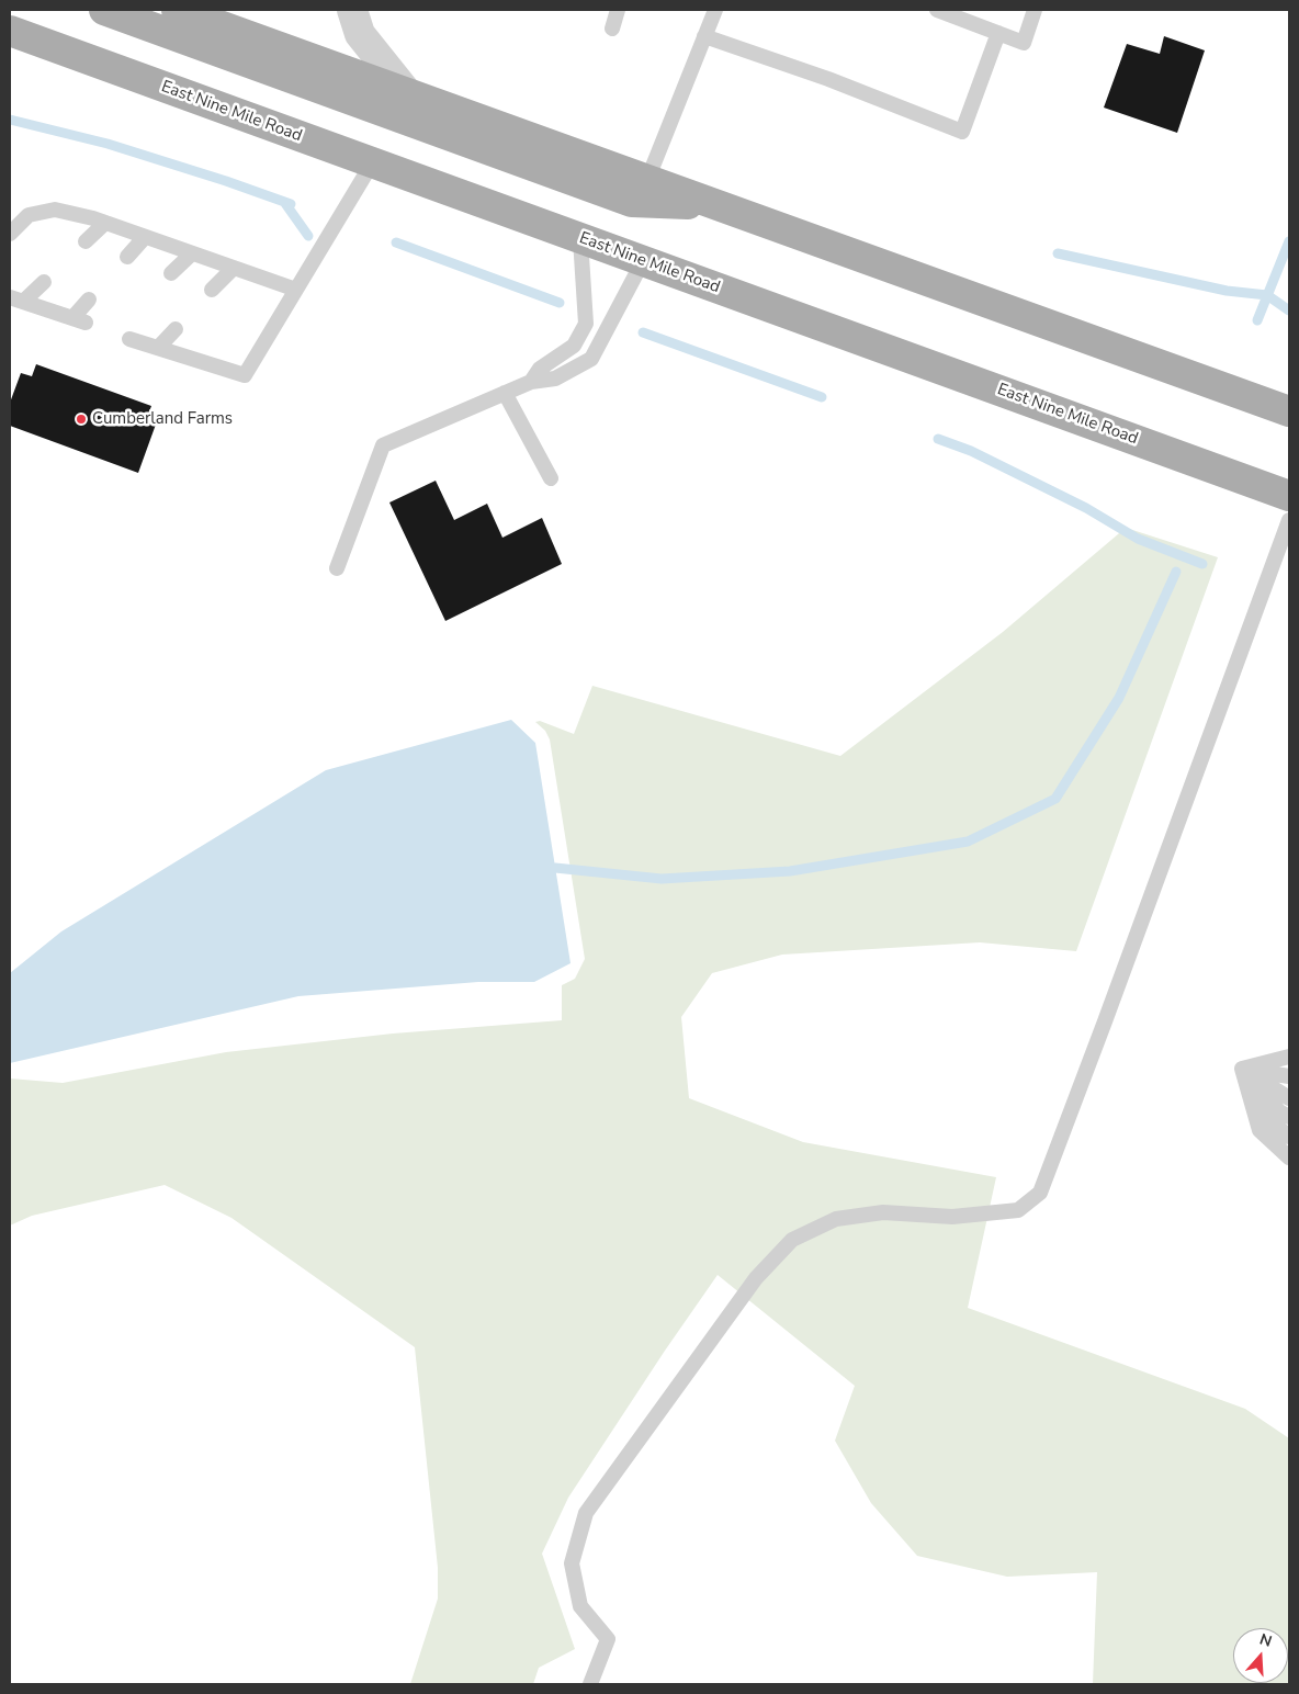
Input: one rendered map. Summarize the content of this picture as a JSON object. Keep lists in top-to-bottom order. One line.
{"streets":{"main road":["East Nine Mile Road"]},"places":["Cumberland Farms"],"north":"top"}
